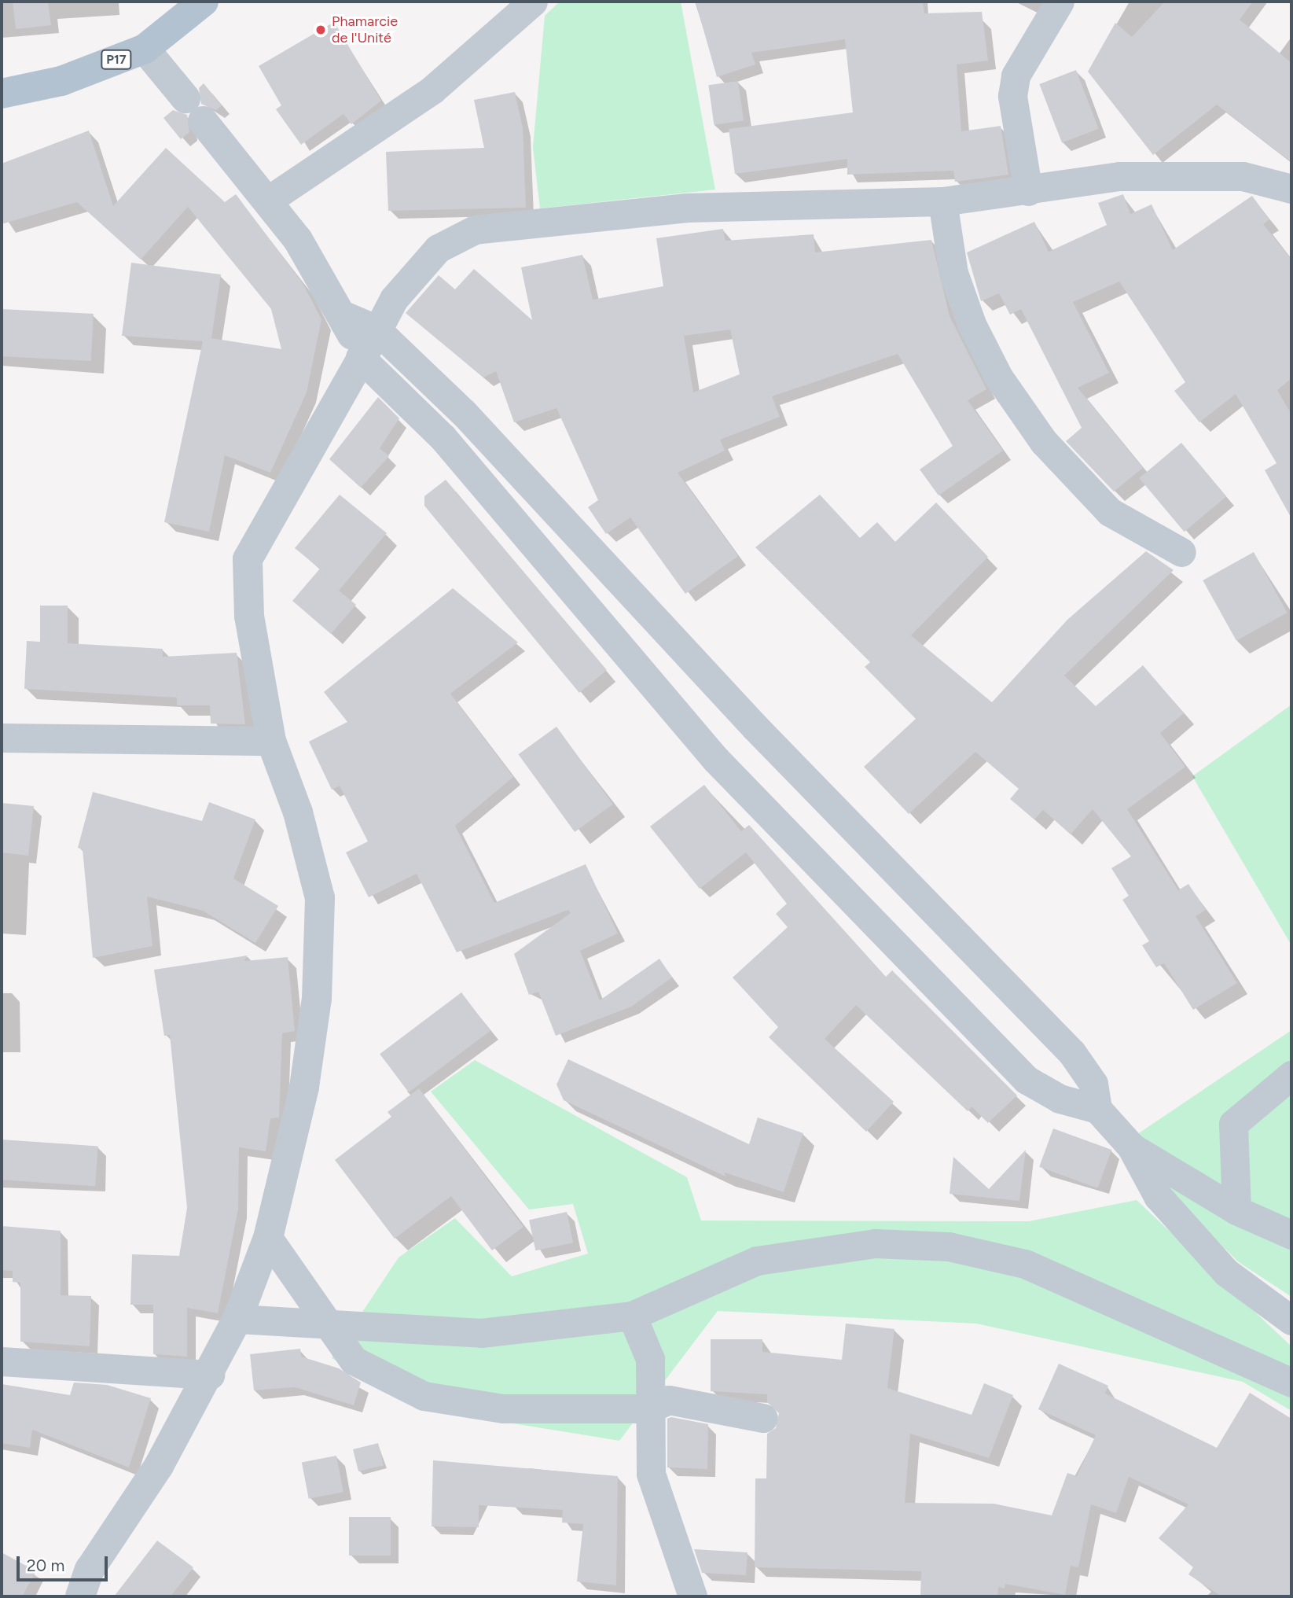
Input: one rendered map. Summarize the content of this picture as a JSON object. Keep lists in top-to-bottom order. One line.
{"streets":{"main road":["P17"]},"places":["Phamarcie de l'Unité"],"scale_bar":"20 m"}
